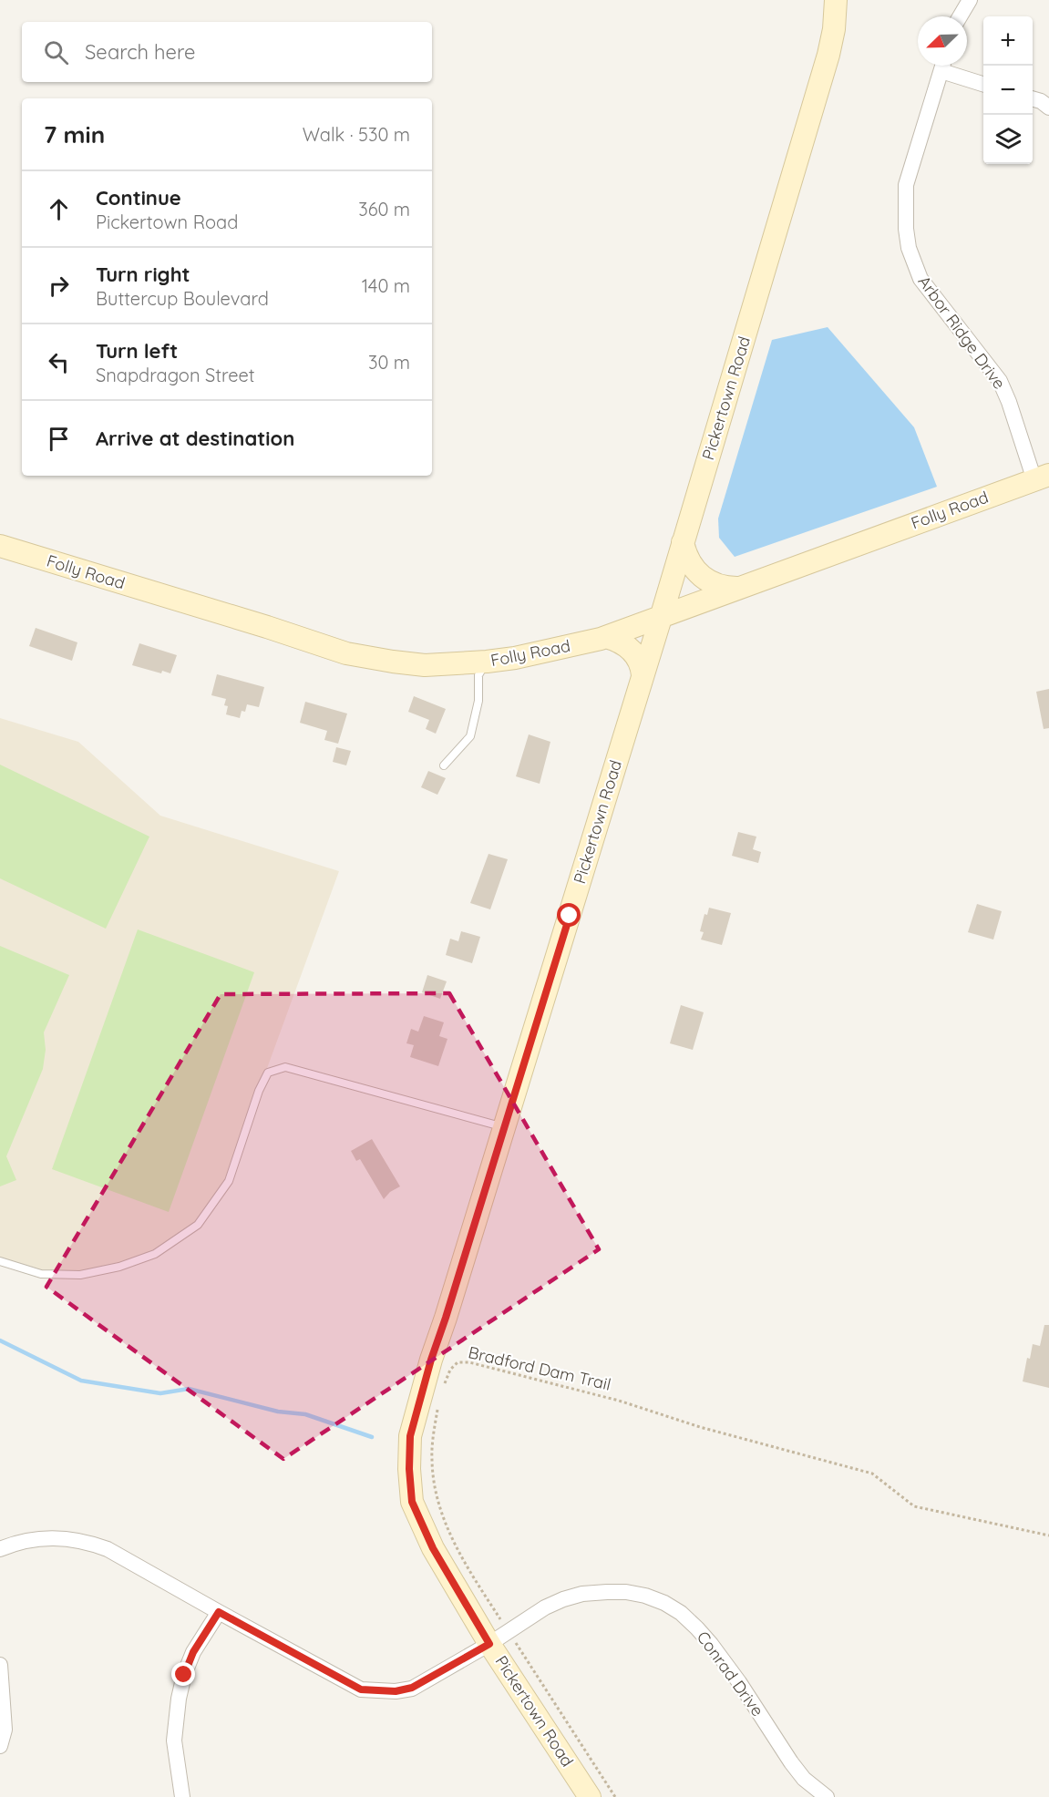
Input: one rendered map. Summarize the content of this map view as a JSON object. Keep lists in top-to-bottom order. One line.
{"streets":{"street":["Arbor Ridge Drive","Pickertown Road","Folly Road","Conrad Drive"],"path":["Bradford Dam Trail"]},"crossings":[["Arbor Ridge Drive","Folly Road"],["Pickertown Road","Folly Road"],["Pickertown Road","Conrad Drive"]],"north":"bottom left","page":{"map_buttons":["+","−"],"search":"Search here","heading":["7 min","Walk · 530 m"],"list":[["Continue","Pickertown Road","360 m"],["Turn right","Buttercup Boulevard","140 m"],["Turn left","Snapdragon Street","30 m"],"Arrive at destination"]}}
